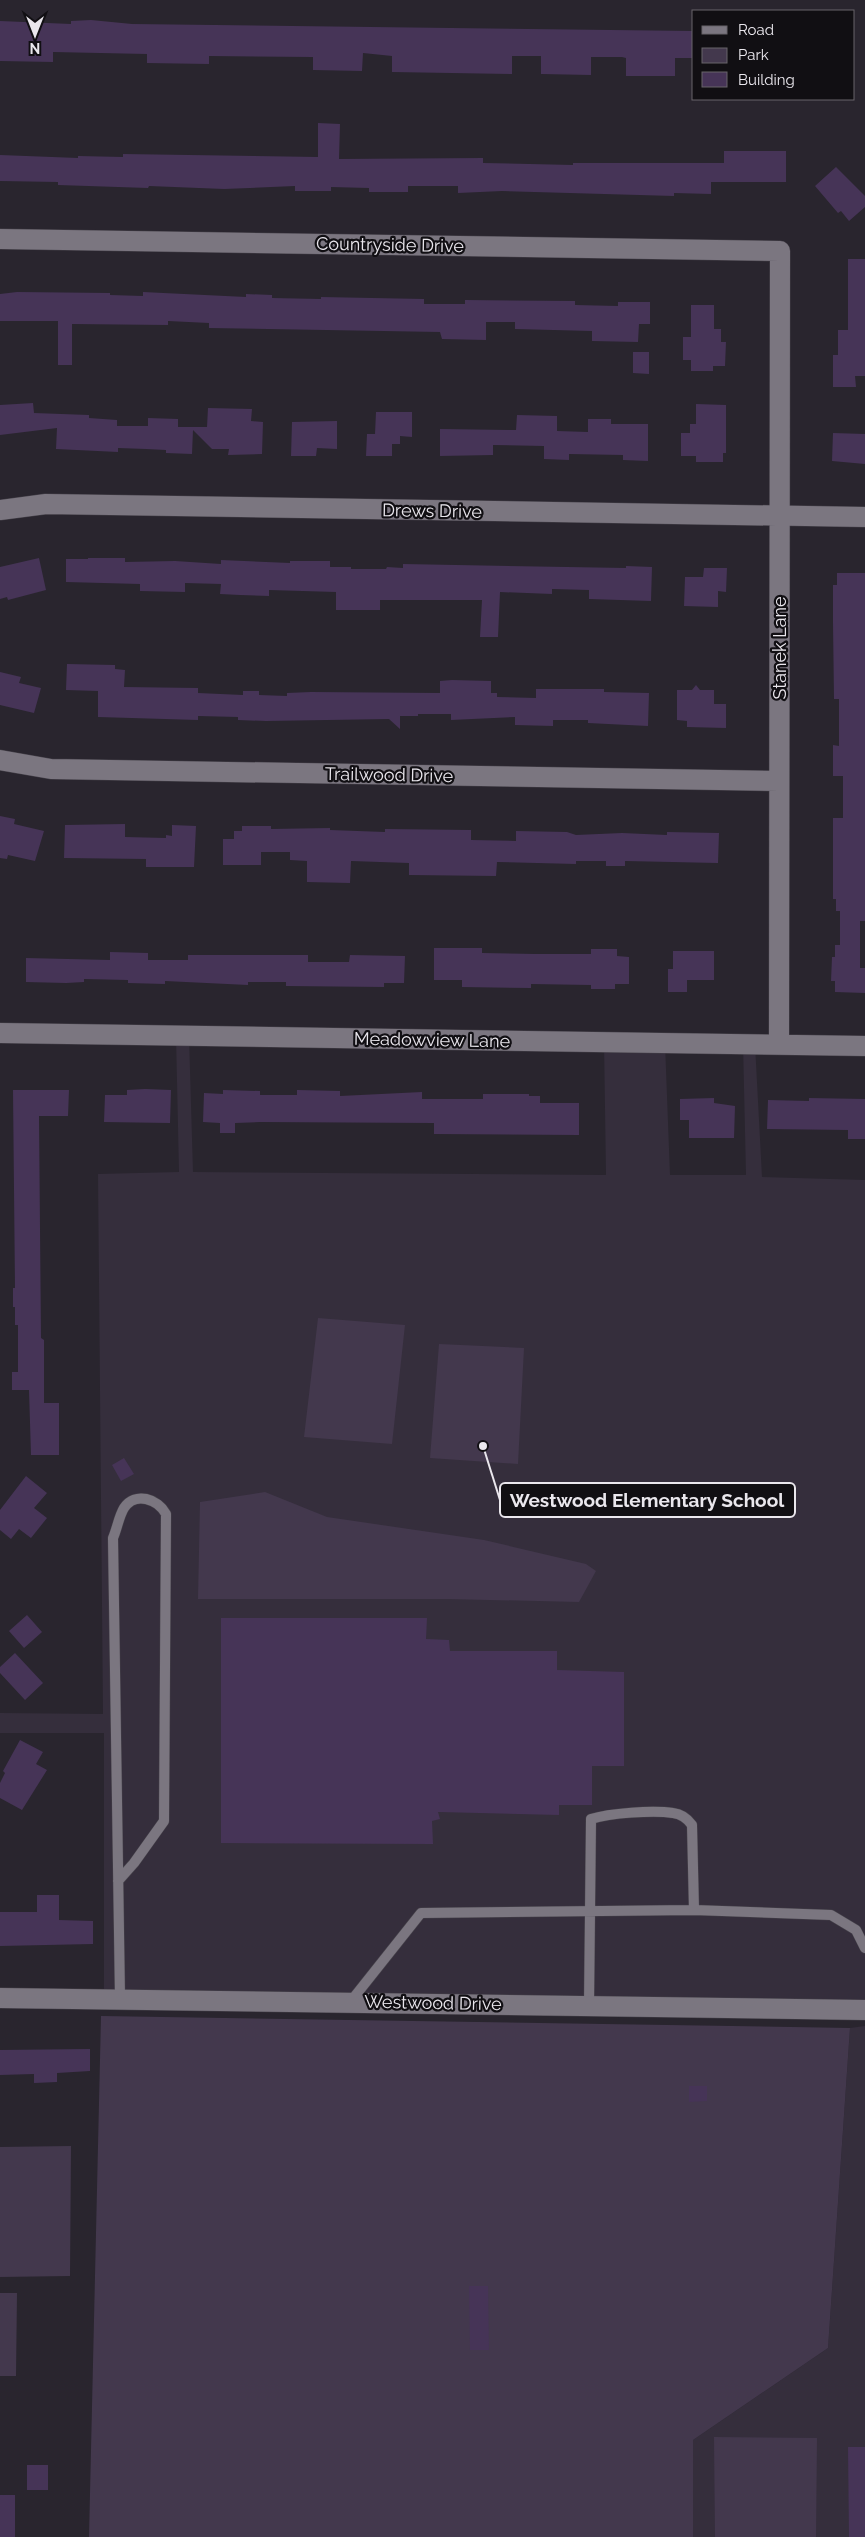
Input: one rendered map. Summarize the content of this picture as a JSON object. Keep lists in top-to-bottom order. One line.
{"streets":{"street":["Countryside Drive","Drews Drive","Stanek Lane","Trailwood Drive","Meadowview Lane","Westwood Drive"]},"crossings":[["Countryside Drive","Stanek Lane"],["Drews Drive","Stanek Lane"],["Stanek Lane","Trailwood Drive"],["Stanek Lane","Meadowview Lane"]],"places":["Westwood Elementary School"],"legend":["Road","Park","Building"],"north":"bottom"}
